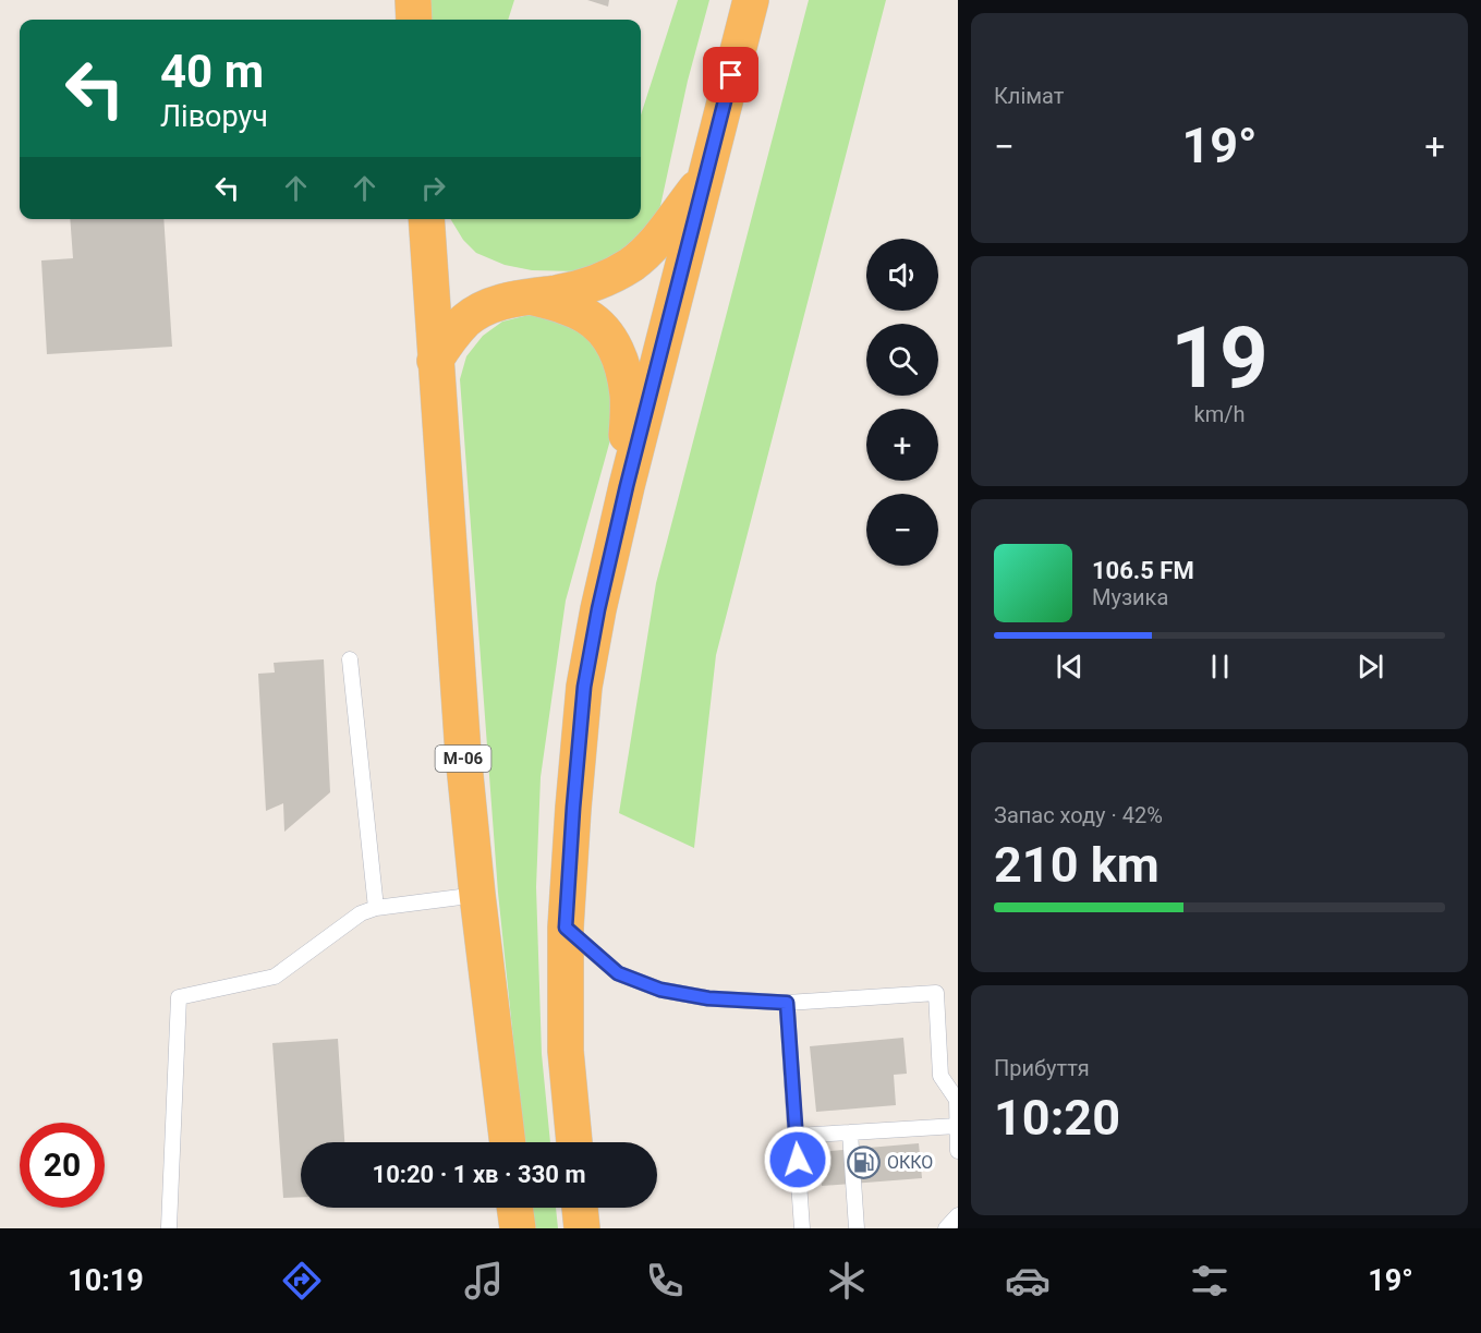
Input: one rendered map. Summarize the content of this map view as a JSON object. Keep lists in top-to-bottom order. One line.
{"streets":{"highway":["М-06"]},"places":{"fuel station":["ОККО"]},"page":{"tile":["Клімат",["19","km/h"],["Запас ходу · 42%","210 km"],["Прибуття","10:20"]],"turn":["40 m","Ліворуч"],"heat":["−","19°","+"],"map_buttons":["+","−"],"song":["106.5 FM","Музика"],"limit":"20","trip":"10:20 · 1 хв · 330 m","tabs":["10:19","19°"]}}
